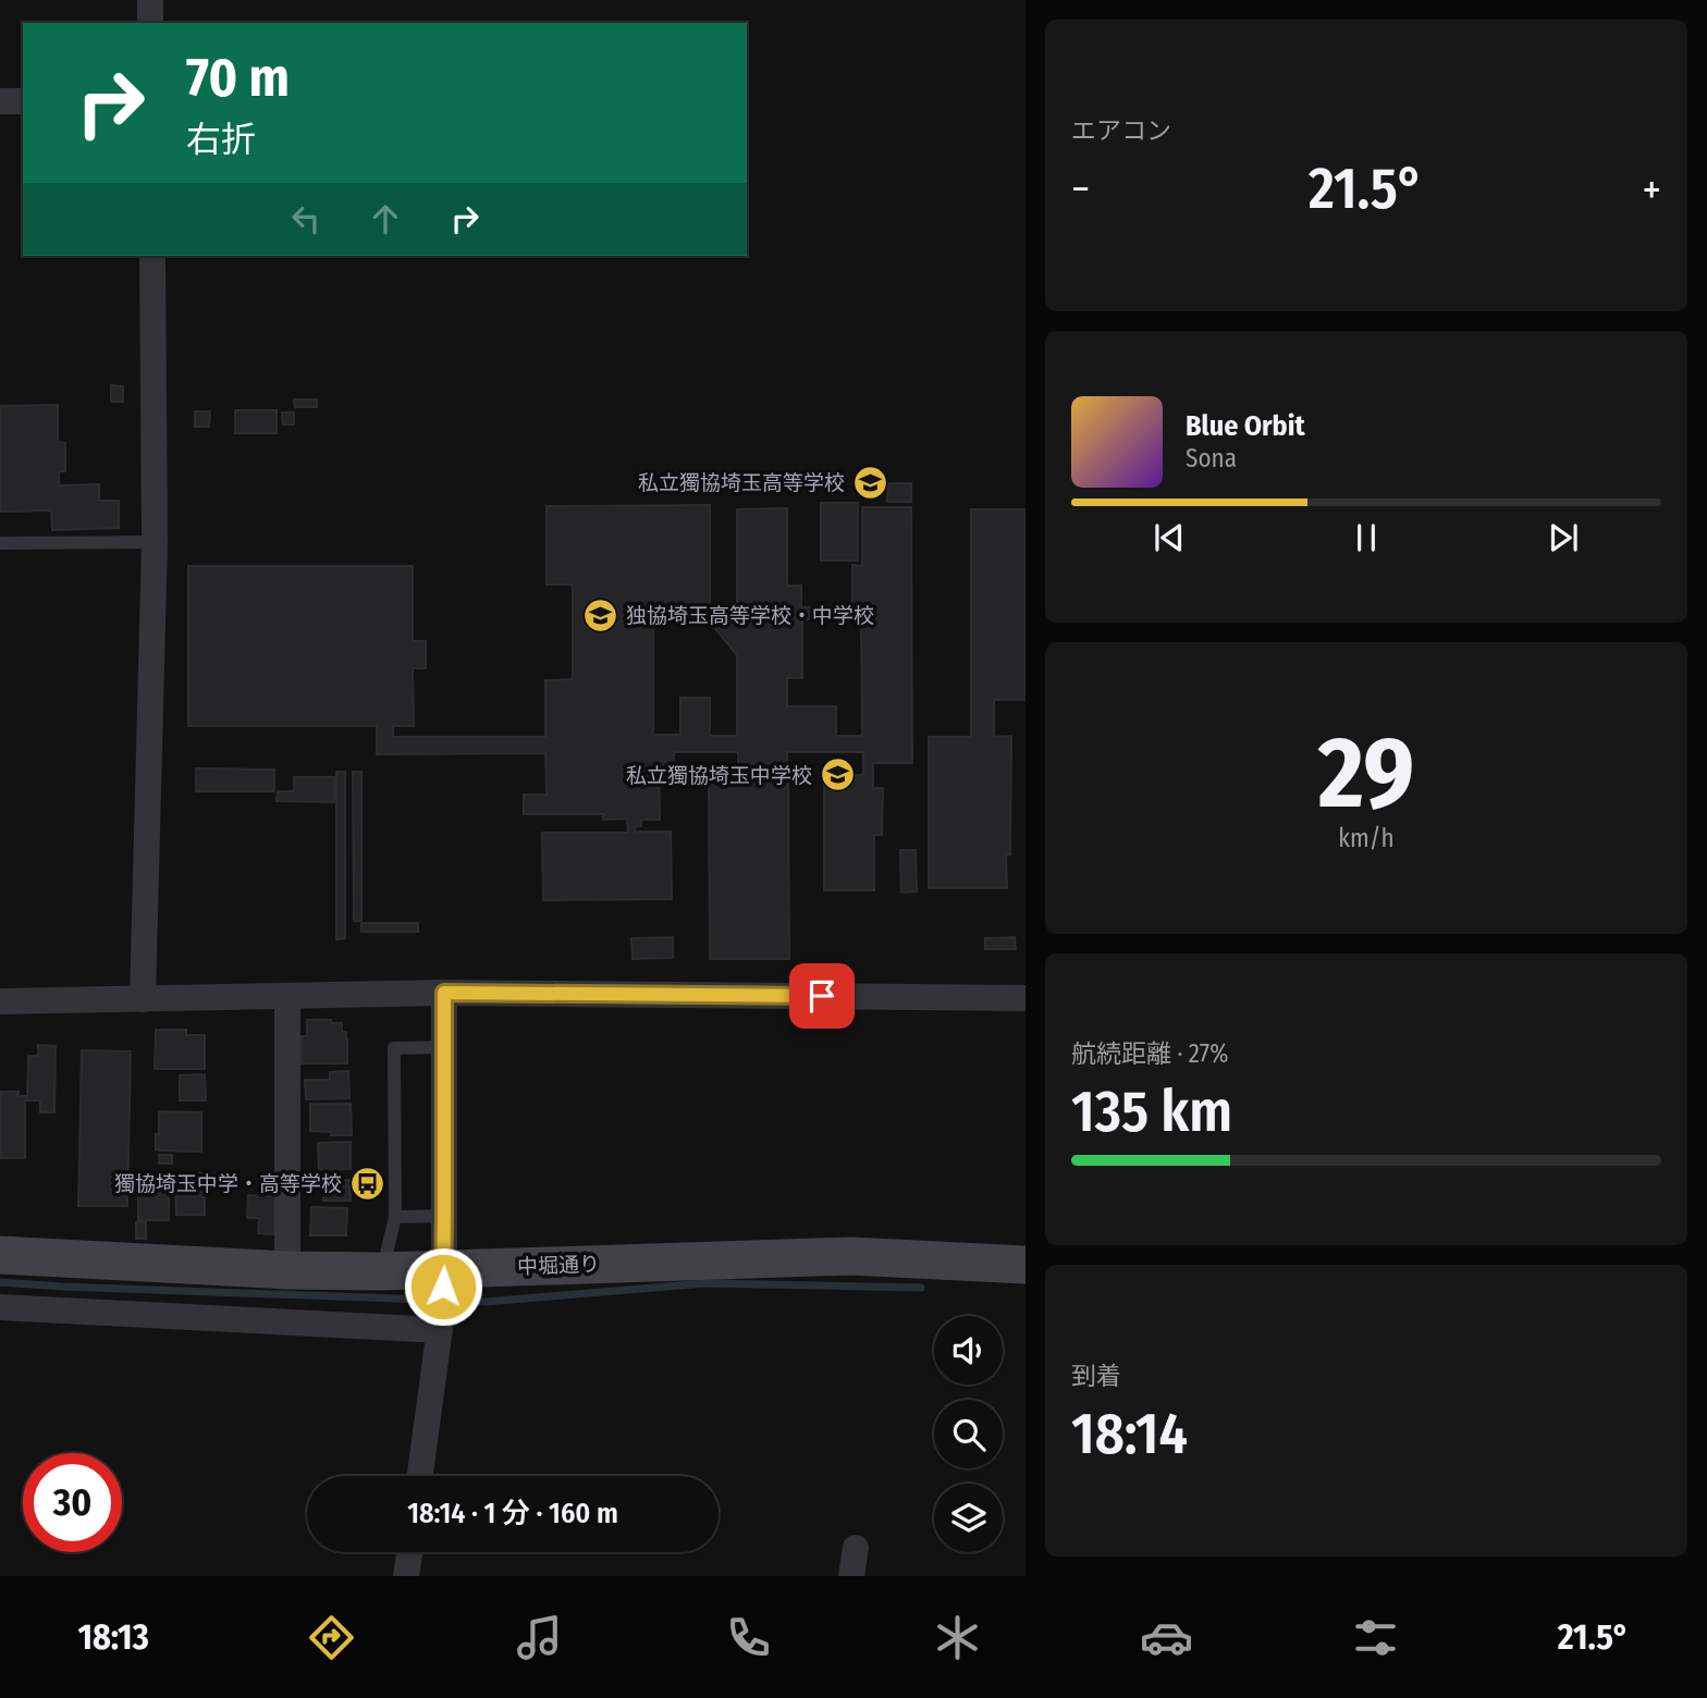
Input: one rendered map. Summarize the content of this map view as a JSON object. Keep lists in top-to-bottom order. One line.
{"streets":{"street":["中堀通り"]},"places":{"school or university":["私立獨協埼玉高等学校","独協埼玉高等学校・中学校","私立獨協埼玉中学校"],"bus stop":["獨協埼玉中学・高等学校"]},"page":{"tile":["エアコン",["29","km/h"],["航続距離 · 27%","135 km"],["到着","18:14"]],"turn":["70 m","右折"],"heat":["−","21.5°","+"],"song":["Blue Orbit","Sona"],"limit":"30","trip":"18:14 · 1 分 · 160 m","tabs":["18:13","21.5°"]}}
